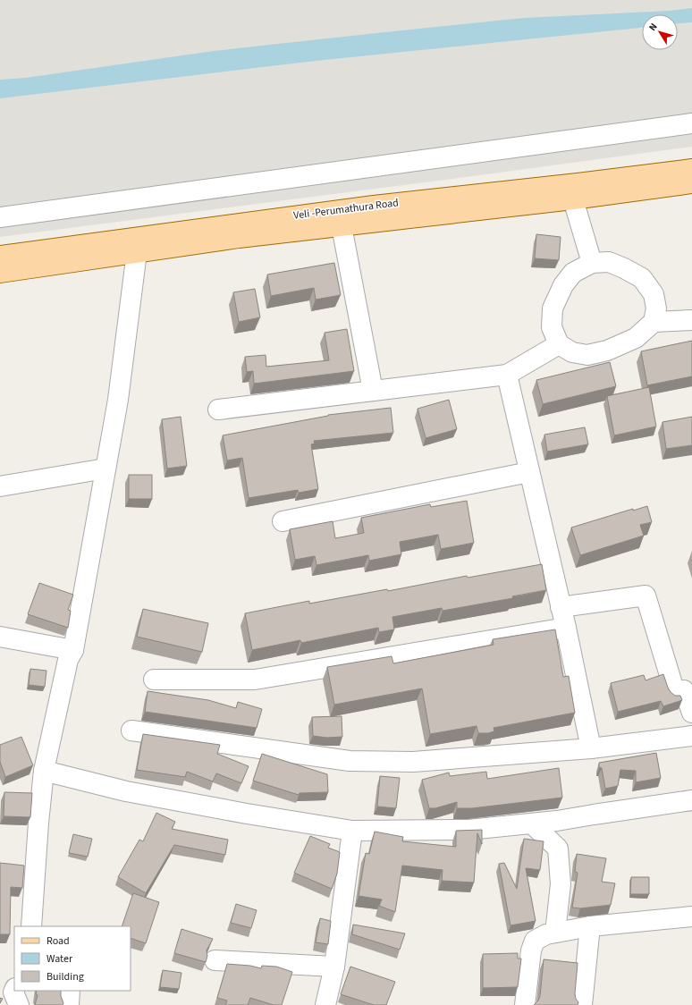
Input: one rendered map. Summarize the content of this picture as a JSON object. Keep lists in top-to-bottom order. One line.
{"streets":{"main road":["Veli -Perumathura Road"]},"legend":["Road","Water","Building"],"north":"top left"}
